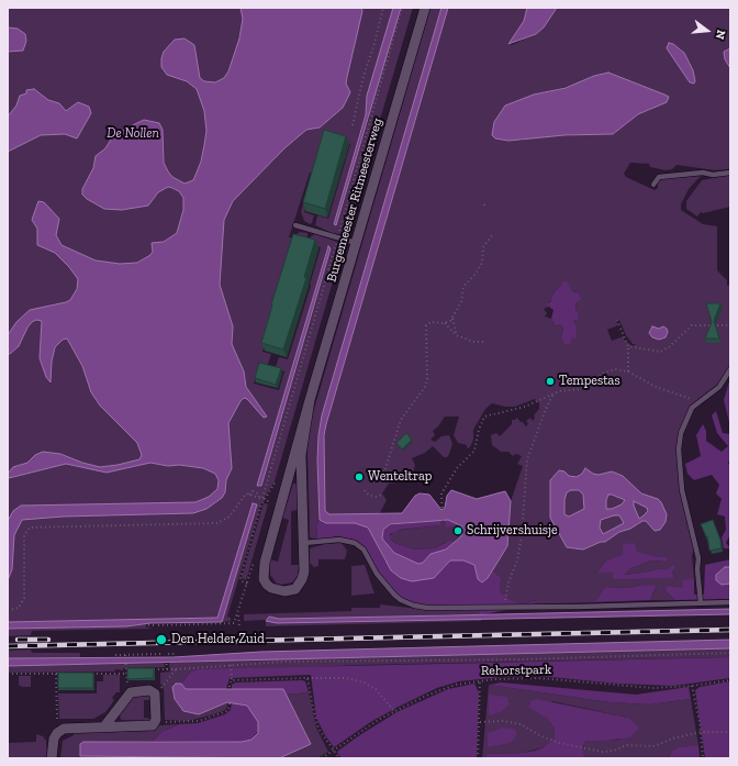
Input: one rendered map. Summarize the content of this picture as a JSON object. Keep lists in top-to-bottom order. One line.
{"streets":{"street":["Burgemeester Ritmeesterweg"],"path":["Rehorstpark"]},"parks":["De Nollen"],"places":["Tempestas","Wenteltrap","Schrijvershuisje","Den Helder Zuid"],"north":"right"}
